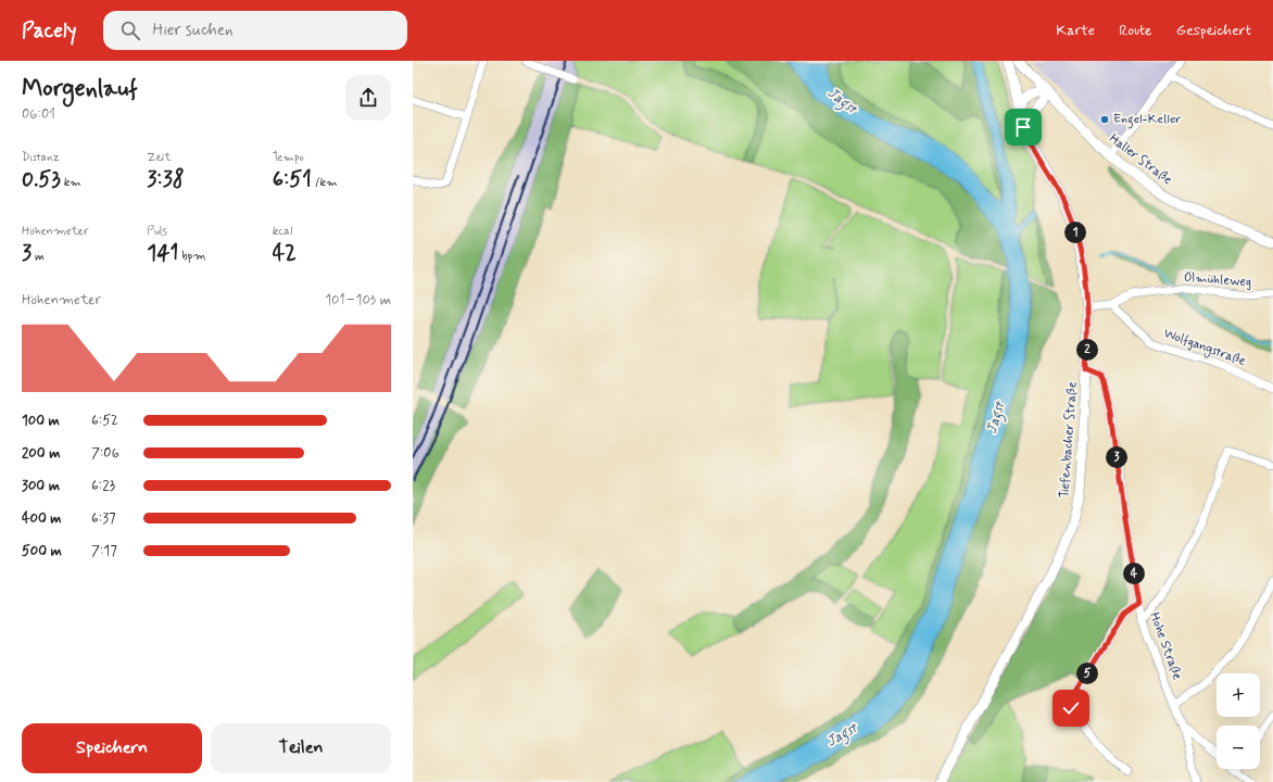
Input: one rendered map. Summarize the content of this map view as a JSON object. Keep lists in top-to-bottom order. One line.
{"streets":{"main road":["Haller Straße","Tiefenbacher Straße"],"street":["Ölmühleweg","Wolfgangstraße","Hohe Straße"]},"crossings":[["Haller Straße","Tiefenbacher Straße"],["Ölmühleweg","Wolfgangstraße"],["Tiefenbacher Straße","Hohe Straße"]],"water":["Jagst"],"places":["Engel-Keller"],"page":{"header":"Pacely","search":"Hier suchen","nav":["Karte","Route","Gespeichert"],"heading":["Morgenlauf","06:01"],"stats":[["Distanz","0.53 km"],["Zeit","3:38"],["Tempo","6:51 /km"],["Höhenmeter","3 m"],["Puls","141 bpm"],["kcal","42"]],"pins":["1","2","3","4","5"],"chart":["Höhenmeter","101–103 m"],"list":[{"name":"100 m","note":"6:52"},{"name":"200 m","note":"7:06"},{"name":"300 m","note":"6:23"},{"name":"400 m","note":"6:37"},{"name":"500 m","note":"7:17"}],"map_buttons":["+","−"],"buttons":["Speichern","Teilen"]}}
